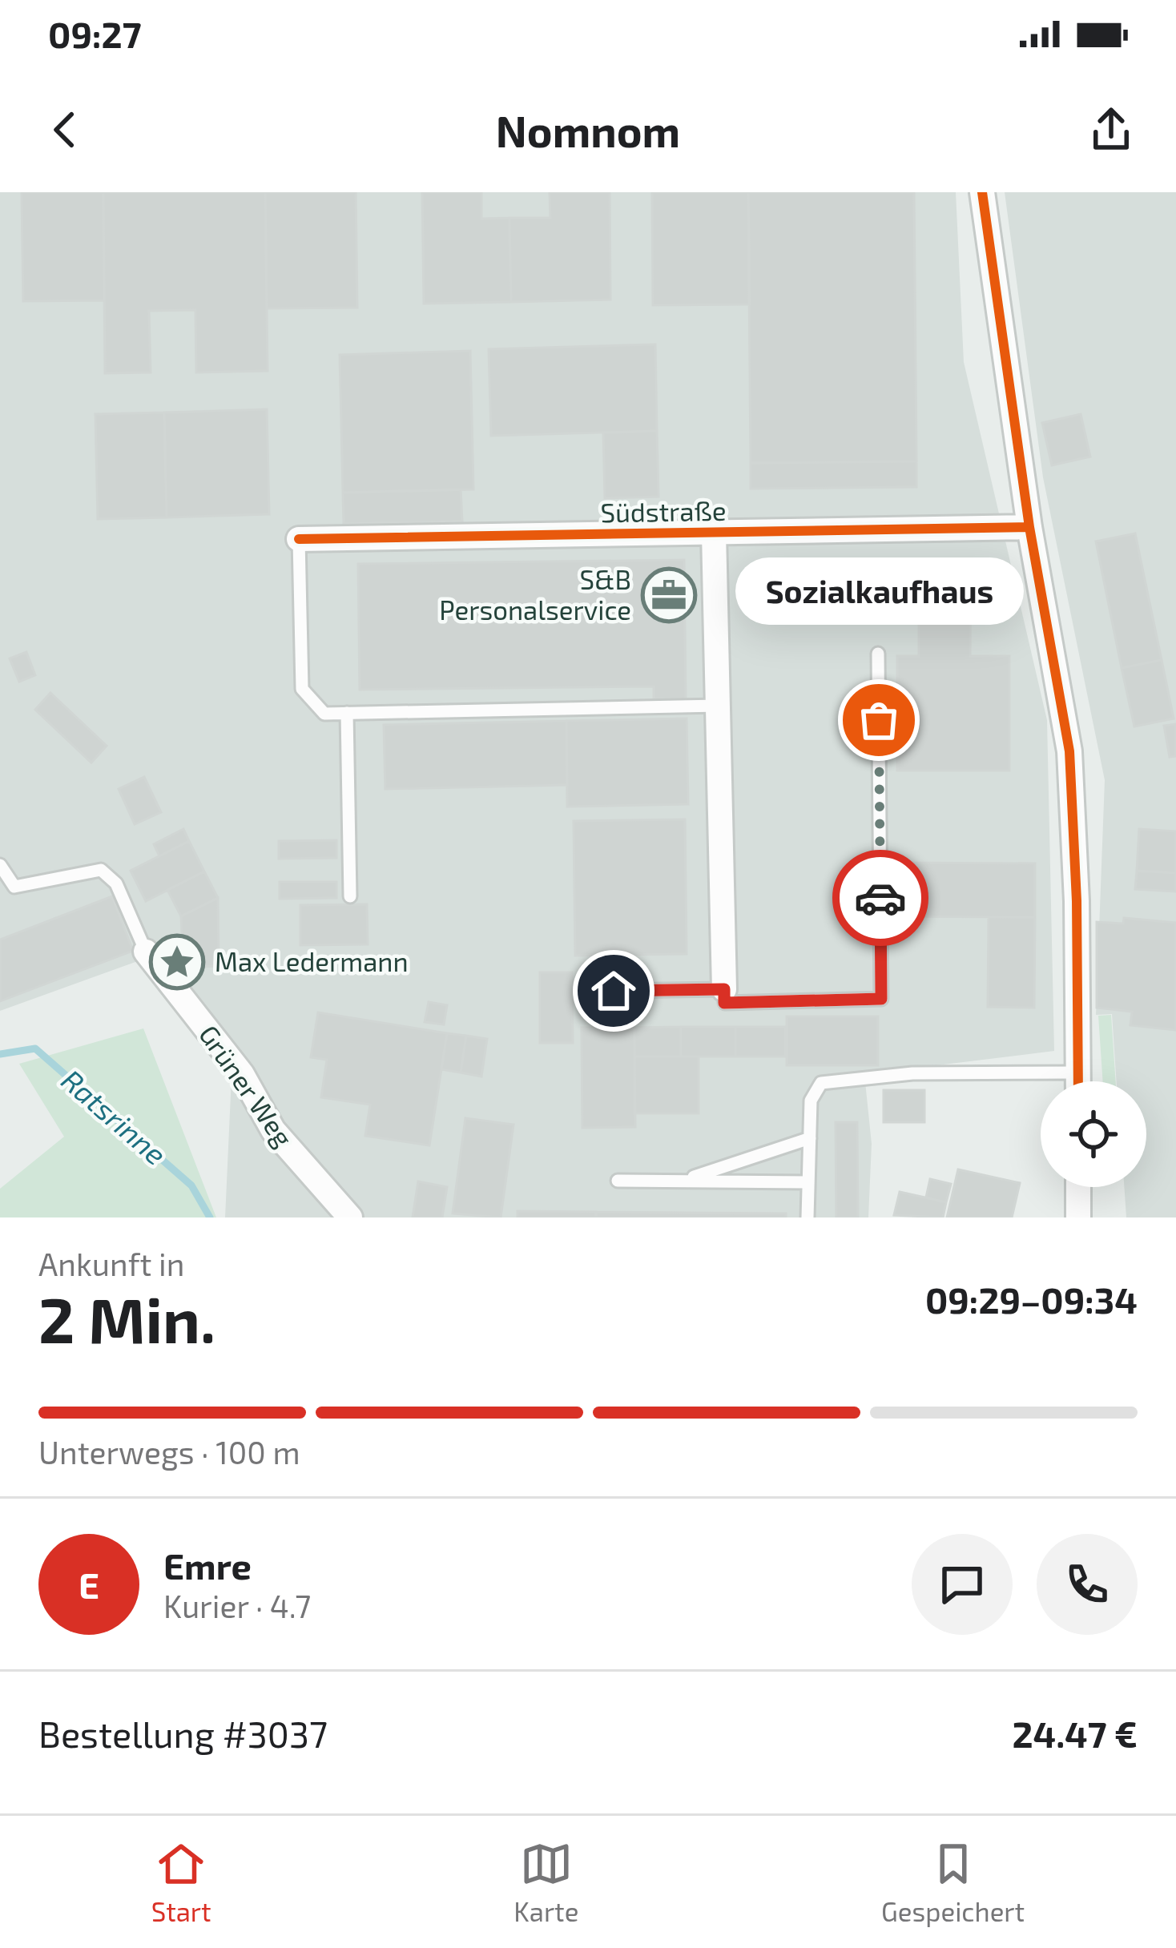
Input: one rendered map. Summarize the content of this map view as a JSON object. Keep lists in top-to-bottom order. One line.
{"streets":{"street":["Südstraße","Grüner Weg"]},"water":["Ratsrinne"],"places":{"office":["S&B Personalservice"],"other":["Sozialkaufhaus"],"place":["Max Ledermann"]},"page":{"status":"09:27","header":"Nomnom","bubble":"Sozialkaufhaus","heading":["2 Min.","Ankunft in","09:29–09:34"],"panel":["Emre","Kurier · 4.7","Bestellung #3037","24.47 €"],"bar":"Unterwegs · 100 m","round":"E","tabs":["Start","Karte","Gespeichert"]}}
